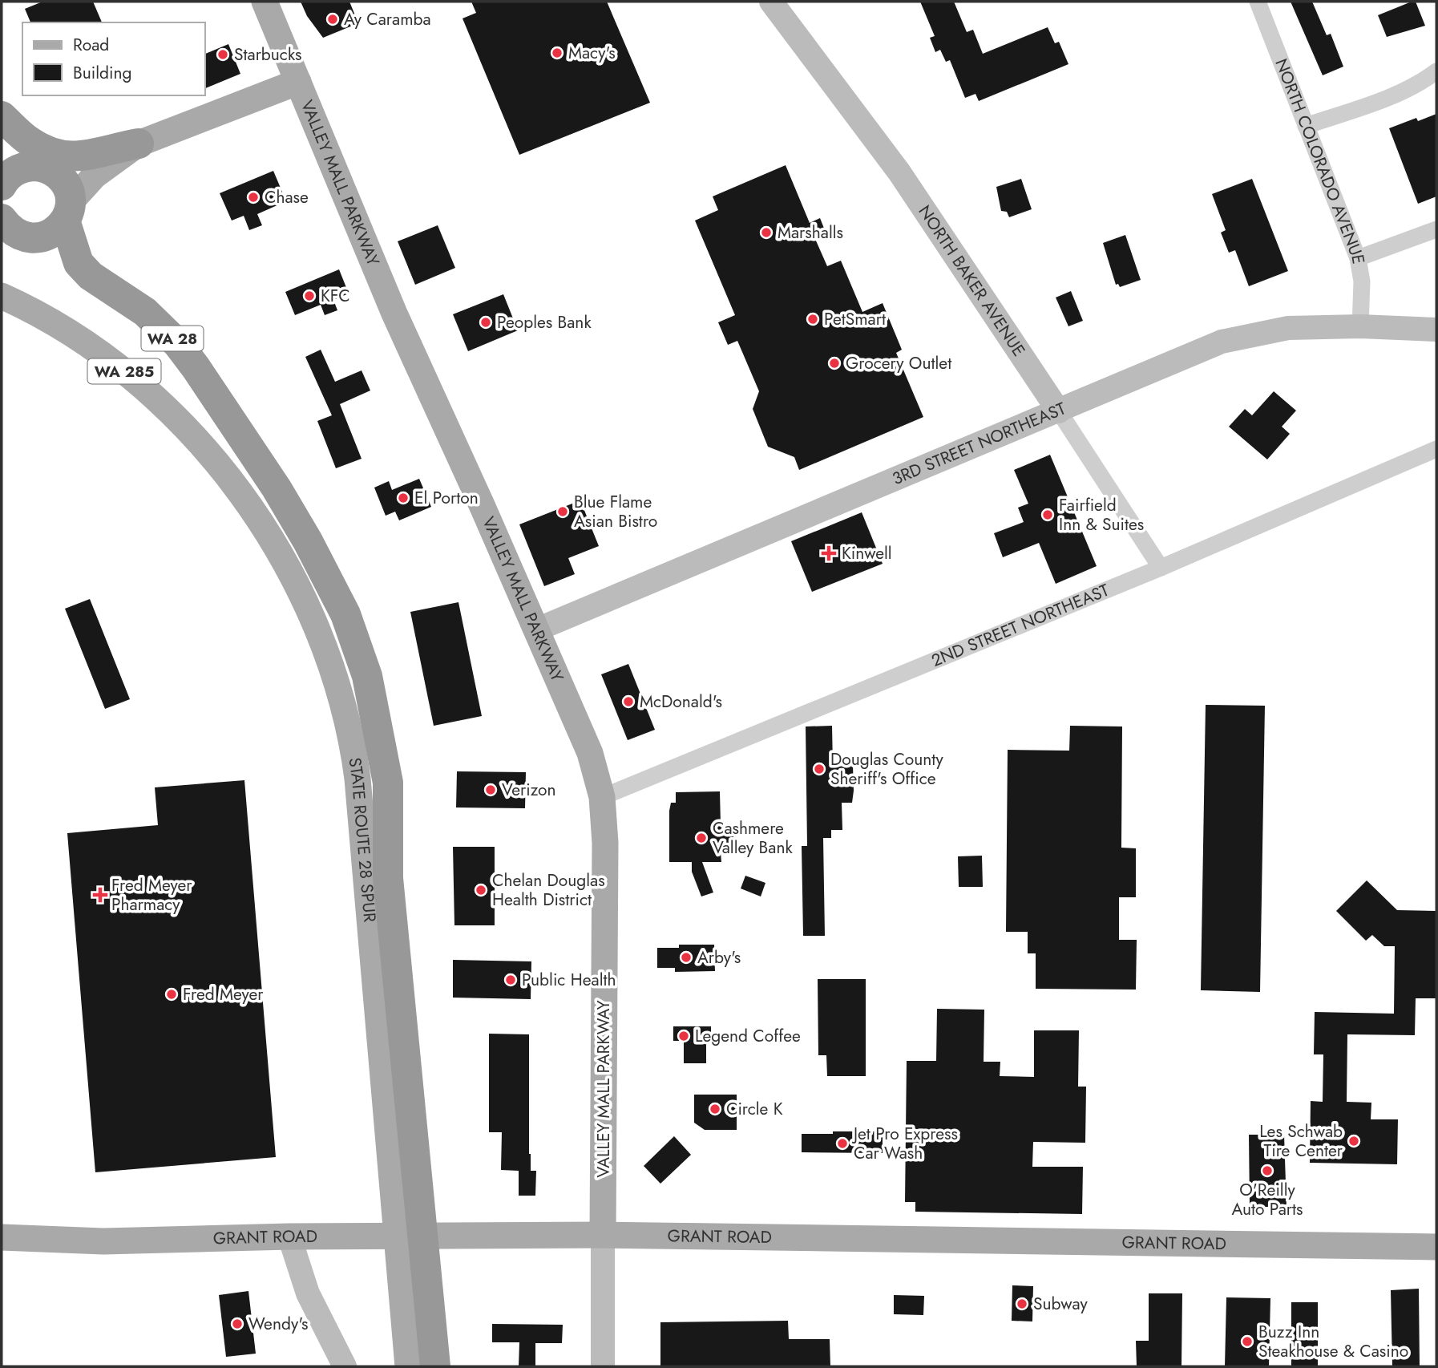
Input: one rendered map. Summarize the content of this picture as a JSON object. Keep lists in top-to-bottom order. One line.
{"streets":{"highway":["WA 28"],"main road":["VALLEY MALL PARKWAY","NORTH BAKER AVENUE","WA 285","3RD STREET NORTHEAST","STATE ROUTE 28 SPUR","GRANT ROAD"],"street":["NORTH COLORADO AVENUE","2ND STREET NORTHEAST"]},"crossings":[["NORTH COLORADO AVENUE","3RD STREET NORTHEAST"],["VALLEY MALL PARKWAY","3RD STREET NORTHEAST"],["VALLEY MALL PARKWAY","2ND STREET NORTHEAST"],["VALLEY MALL PARKWAY","GRANT ROAD"],["NORTH BAKER AVENUE","3RD STREET NORTHEAST"],["NORTH BAKER AVENUE","2ND STREET NORTHEAST"],["WA 28","WA 285"],["WA 28","STATE ROUTE 28 SPUR"],["WA 285","STATE ROUTE 28 SPUR"],["STATE ROUTE 28 SPUR","GRANT ROAD"]],"places":{"other":["Ay Caramba","Macy's","Starbucks","Chase","Marshalls","KFC","PetSmart","Peoples Bank","Grocery Outlet","El Porton","Blue Flame Asian Bistro","Fairfield Inn & Suites","McDonald's","Douglas County Sheriff's Office","Verizon","Cashmere Valley Bank","Chelan Douglas Health District","Arby's","Public Health","Fred Meyer","Legend Coffee","Circle K","Les Schwab Tire Center","Jet Pro Express Car Wash","O'Reilly Auto Parts","Subway","Wendy's","Buzz Inn Steakhouse & Casino"],"health":["Kinwell","Fred Meyer Pharmacy"]},"legend":["Road","Building"]}
